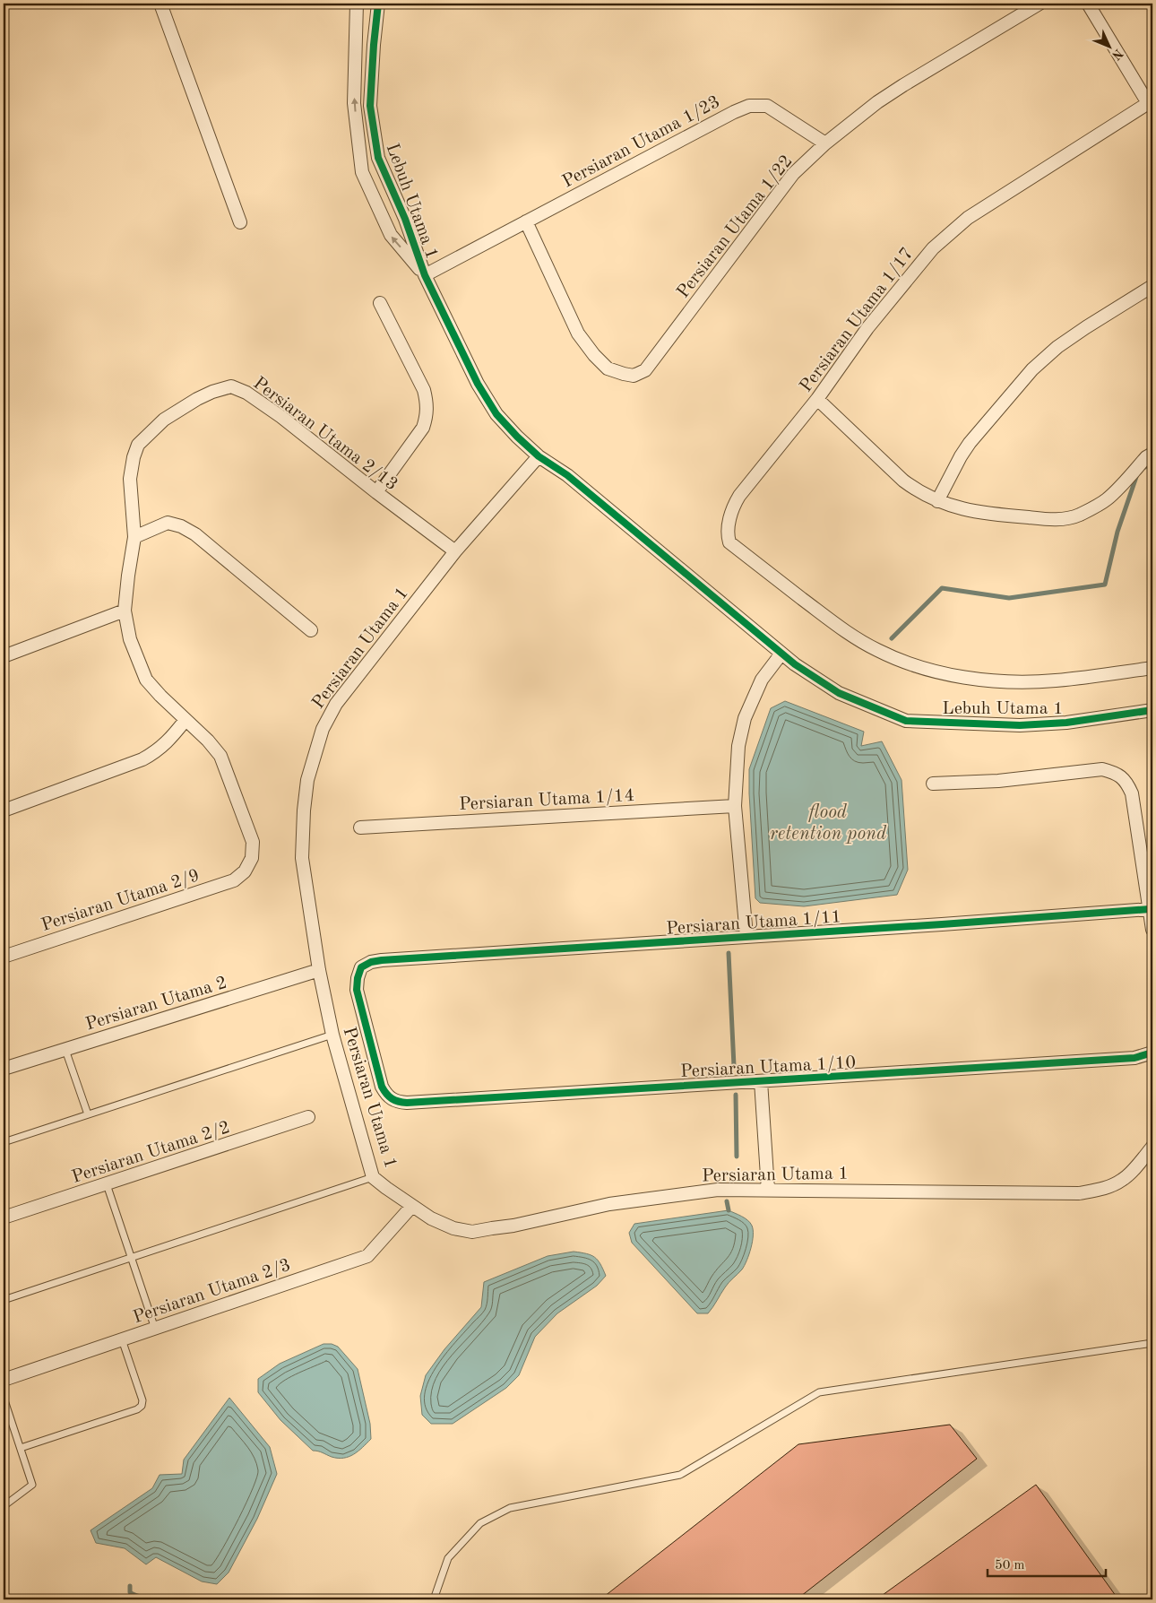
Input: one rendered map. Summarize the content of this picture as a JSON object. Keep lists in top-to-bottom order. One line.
{"streets":{"street":["Persiaran Utama 1/23","Lebuh Utama 1","Persiaran Utama 1/22","Persiaran Utama 1/17","Persiaran Utama 2/13","Persiaran Utama 1","Persiaran Utama 1/14","Persiaran Utama 2/9","Persiaran Utama 1/11","Persiaran Utama 2","Persiaran Utama 1/10","Persiaran Utama 2/2","Persiaran Utama 2/3"]},"crossings":[["Persiaran Utama 1/23","Lebuh Utama 1"],["Persiaran Utama 1/23","Persiaran Utama 1/22"],["Lebuh Utama 1","Persiaran Utama 1"],["Persiaran Utama 2/13","Persiaran Utama 1"],["Persiaran Utama 2/13","Persiaran Utama 2/9"],["Persiaran Utama 1","Persiaran Utama 2"],["Persiaran Utama 1","Persiaran Utama 2/3"],["Persiaran Utama 1/11","Persiaran Utama 1/10"]],"water":["flood retention pond"],"scale_bar":"50 m","north":"bottom right"}
